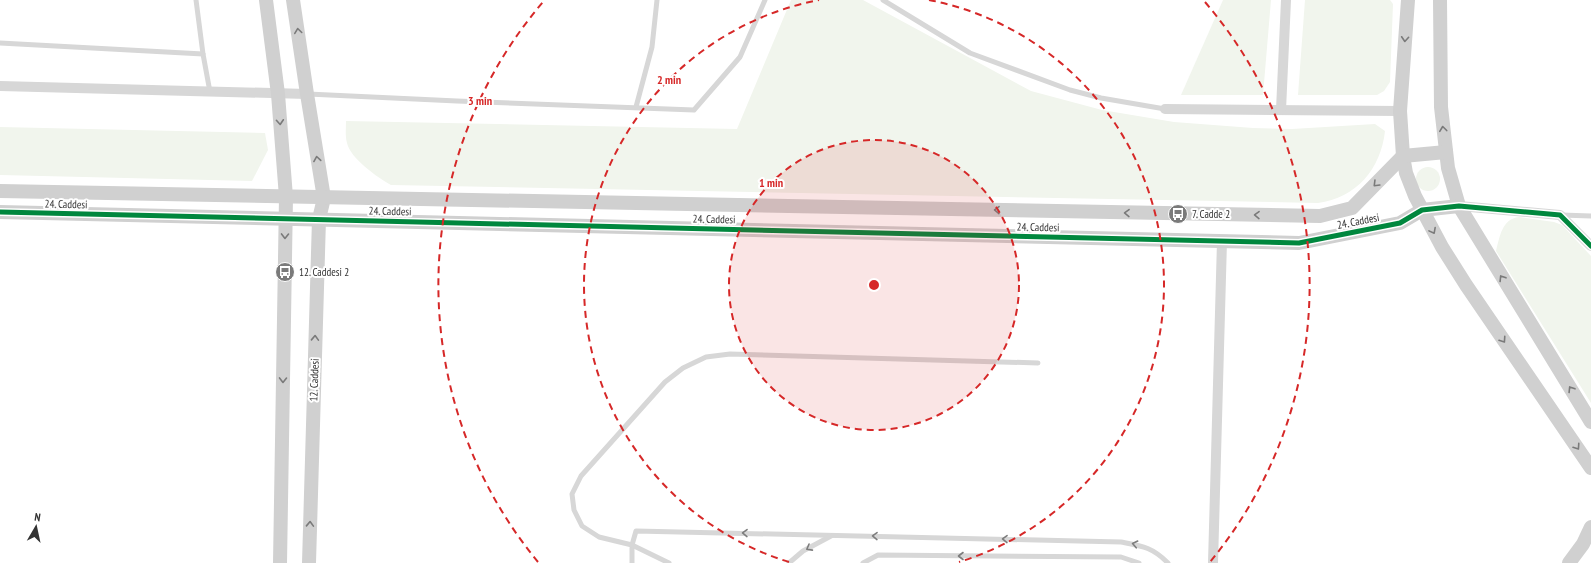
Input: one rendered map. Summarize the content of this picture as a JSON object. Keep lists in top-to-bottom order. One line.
{"streets":{"street":["24. Caddesi","12. Caddesi"]},"crossings":[["24. Caddesi","12. Caddesi"]],"places":{"bus stop":["7. Cadde 2","12. Caddesi 2"]},"north":"top","rings":["2 min","3 min","1 min"]}
